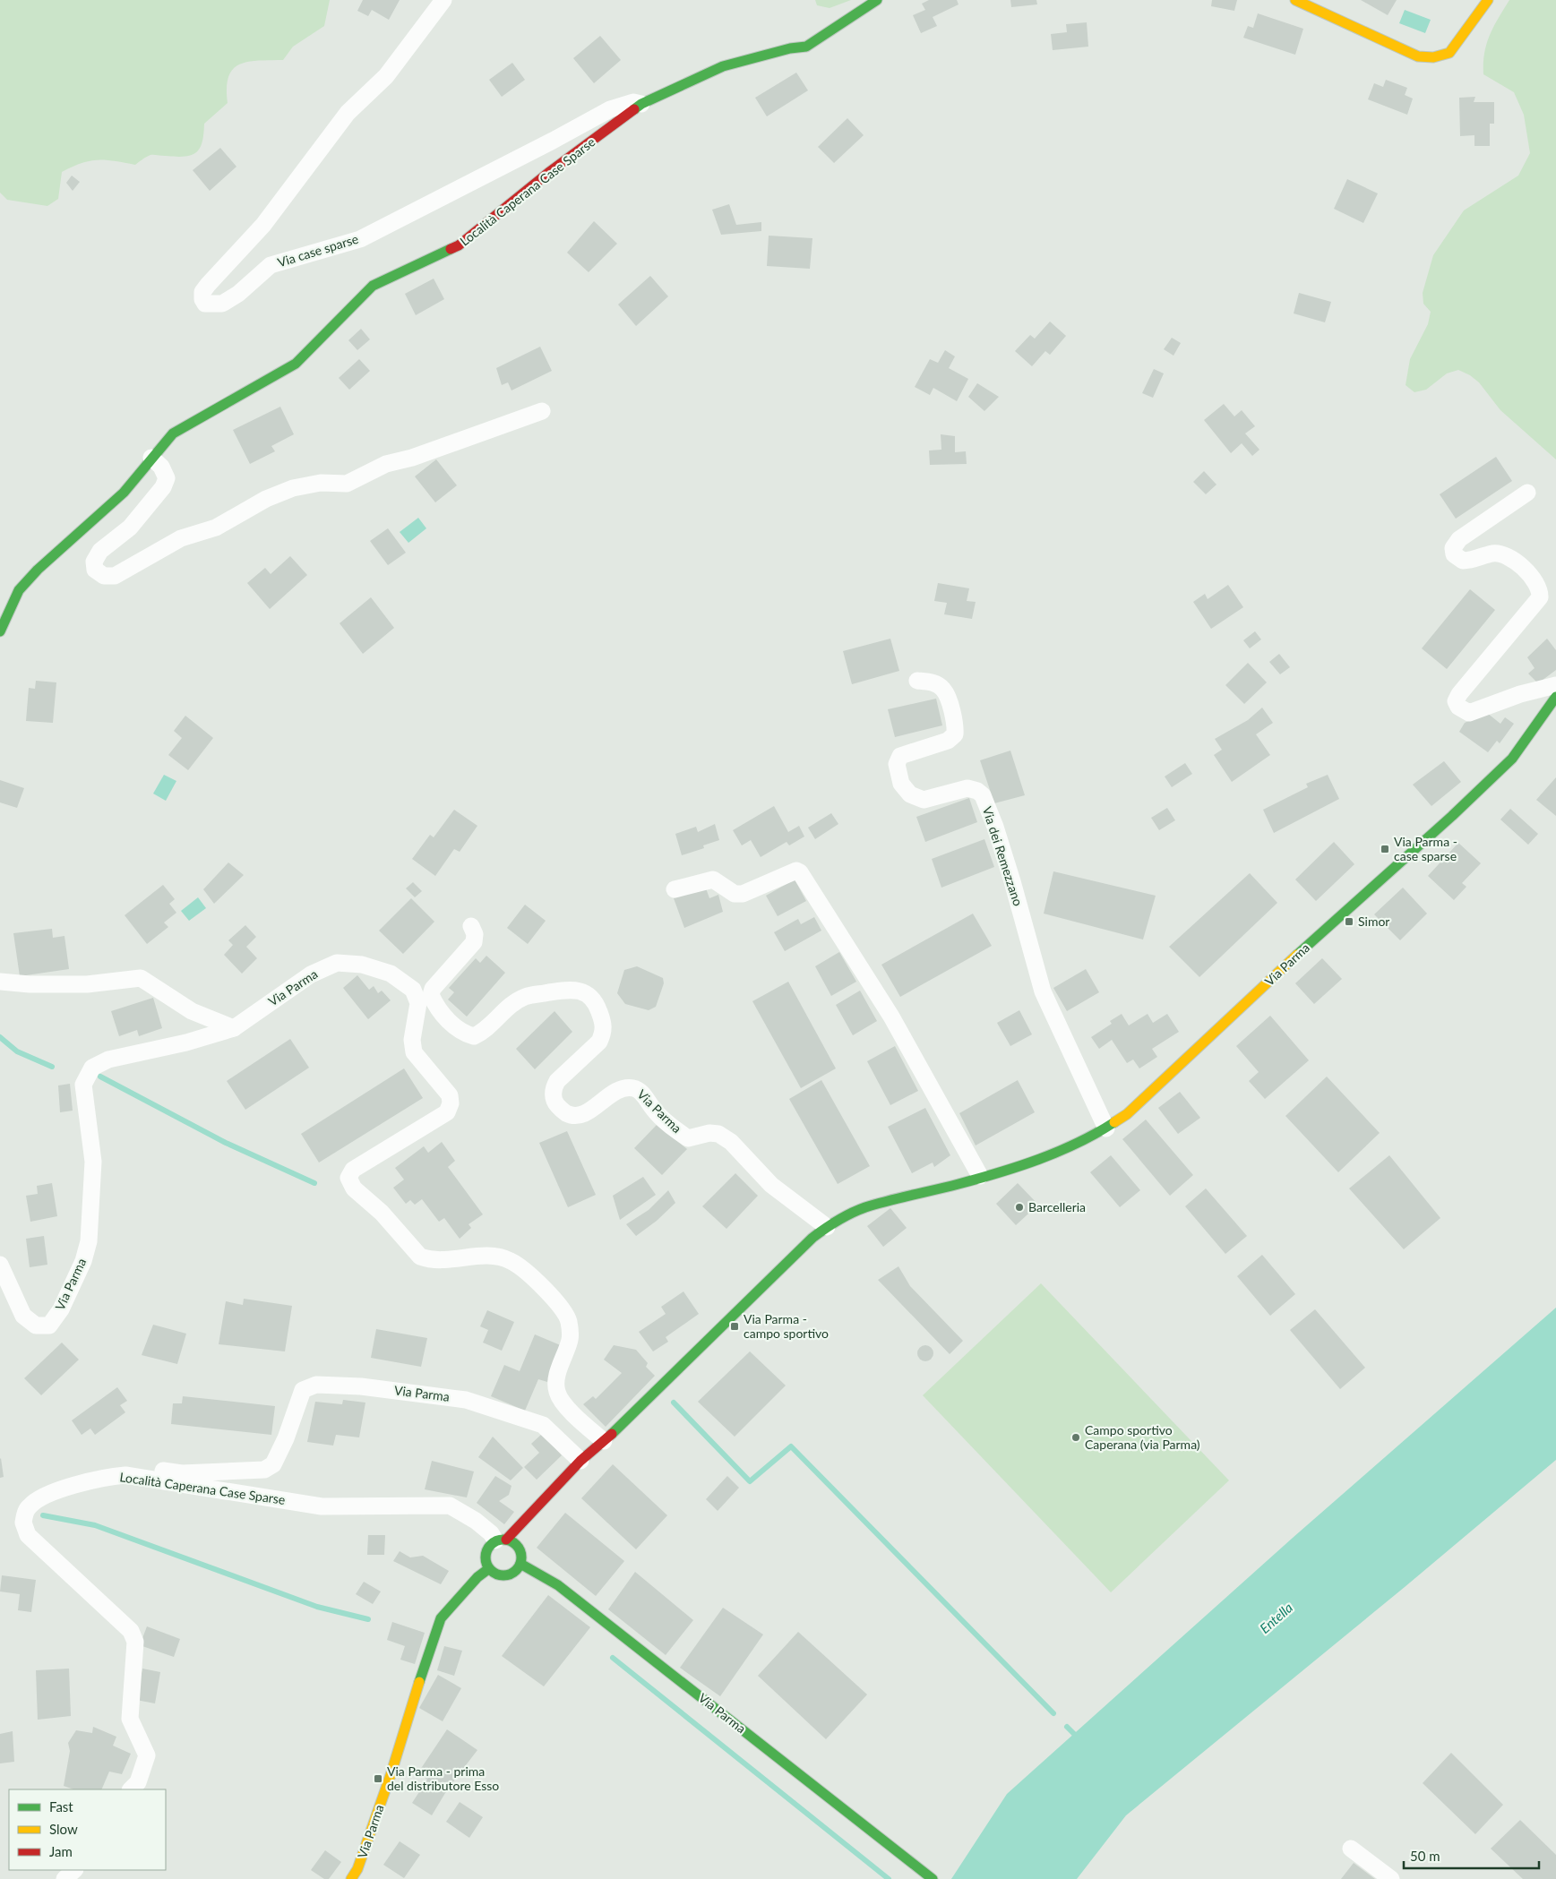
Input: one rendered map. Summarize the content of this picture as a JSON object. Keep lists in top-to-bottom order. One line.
{"streets":{"main road":["Località Caperana Case Sparse","Via Parma"],"street":["Via case sparse","Via dei Remezzano"]},"crossings":[["Località Caperana Case Sparse","Via case sparse"],["Località Caperana Case Sparse","Via Parma"],["Via dei Remezzano","Via Parma"]],"water":["Entella"],"places":{"transit":["Via Parma - case sparse","Simor","Via Parma - campo sportivo","Via Parma - prima del distributore Esso"],"other":["Barcelleria","Campo sportivo Caperana (via Parma)"]},"legend":["Fast","Slow","Jam"],"scale_bar":"50 m"}
